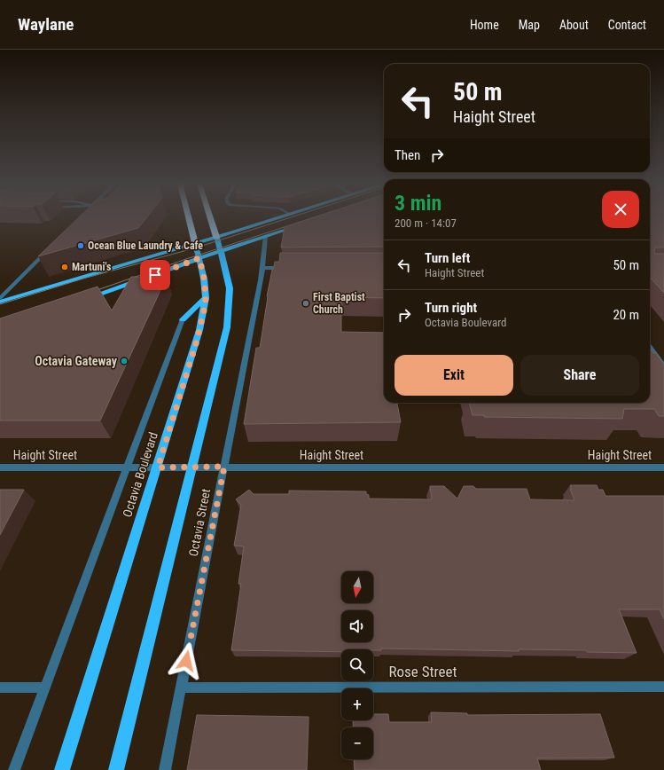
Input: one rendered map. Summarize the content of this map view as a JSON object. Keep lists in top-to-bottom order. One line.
{"streets":{"highway":["Octavia Boulevard"],"street":["Haight Street","Octavia Street","Rose Street"]},"crossings":[["Haight Street","Octavia Boulevard"],["Haight Street","Octavia Street"],["Octavia Street","Rose Street"]],"places":["Ocean Blue Laundry & Cafe","Martuni's","First Baptist Church","Octavia Gateway"],"north":"bottom","page":{"header":"Waylane","nav":["Home","Map","About","Contact"],"turn":["50 m","Haight Street"],"then":"Then","heading":["3 min","200 m · 14:07"],"list":[{"name":"Turn left","note":"Haight Street","value":"50 m"},{"name":"Turn right","note":"Octavia Boulevard","value":"20 m"}],"buttons":["Exit","Share"],"map_buttons":["+","−"]}}
